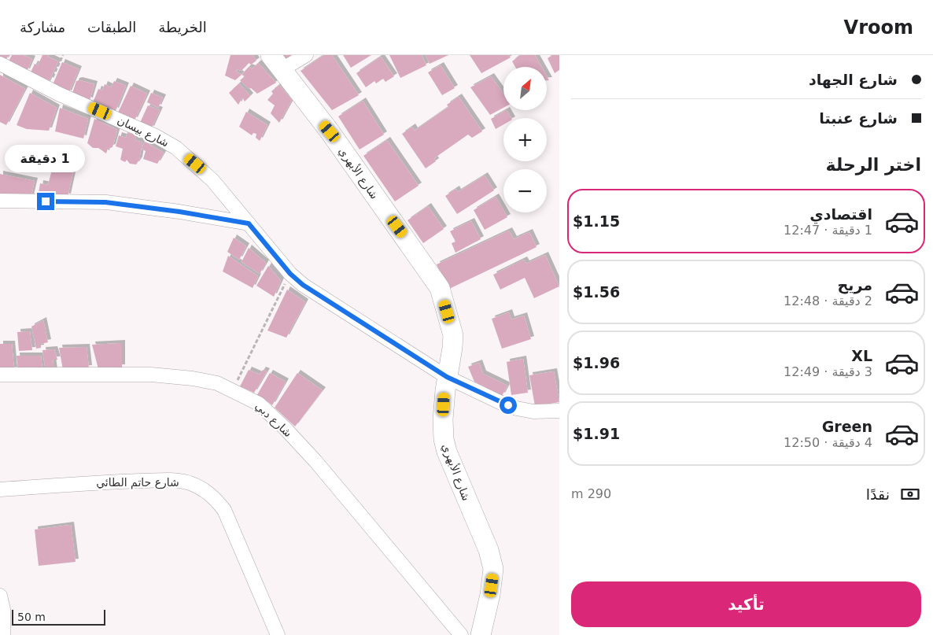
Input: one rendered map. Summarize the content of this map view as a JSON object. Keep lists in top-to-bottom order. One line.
{"streets":{"street":["شارع بيسان","شارع الأبهري","شارع دبي","شارع حاتم الطائي"]},"crossings":[["شارع بيسان","شارع الأبهري"]],"scale_bar":"50 m","north":"top right","page":{"header":"Vroom","nav":["الخريطة","الطبقات","مشاركة"],"banner":["شارع الجهاد","شارع عنبتا"],"map_buttons":["+","−"],"heading":"اختر الرحلة","bubble":"1 دقيقة","list":[{"name":"اقتصادي","note":"1 دقيقة · 12:47","value":"$1.15"},{"name":"مريح","note":"2 دقيقة · 12:48","value":"$1.56"},{"name":"XL","note":"3 دقيقة · 12:49","value":"$1.96"},{"name":"Green","note":"4 دقيقة · 12:50","value":"$1.91"}],"pay":["نقدًا","290 m"],"buttons":"تأكيد","scale":"50 m"}}
